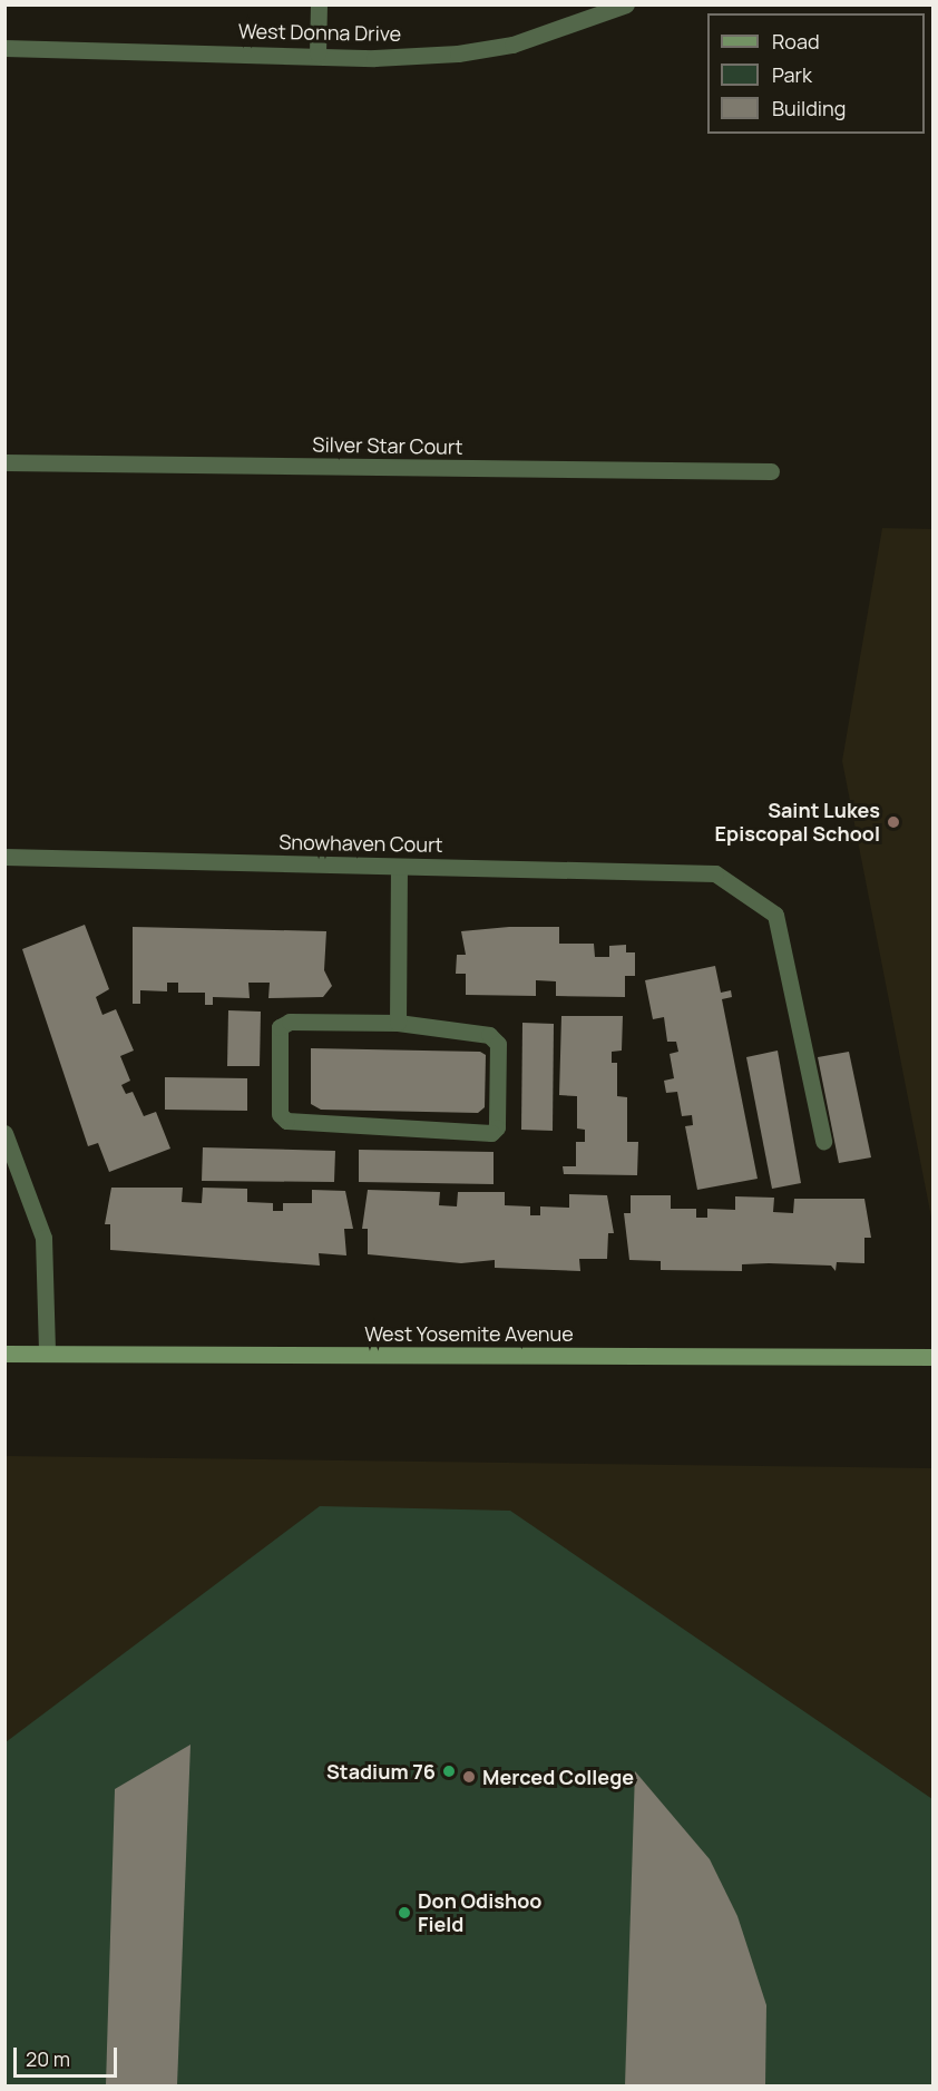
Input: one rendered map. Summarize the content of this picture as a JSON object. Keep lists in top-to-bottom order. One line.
{"streets":{"main road":["West Yosemite Avenue"],"street":["West Donna Drive","Silver Star Court","Snowhaven Court"]},"places":["Saint Lukes Episcopal School","Stadium 76","Merced College","Don Odishoo Field"],"legend":["Road","Park","Building"],"scale_bar":"20 m"}
